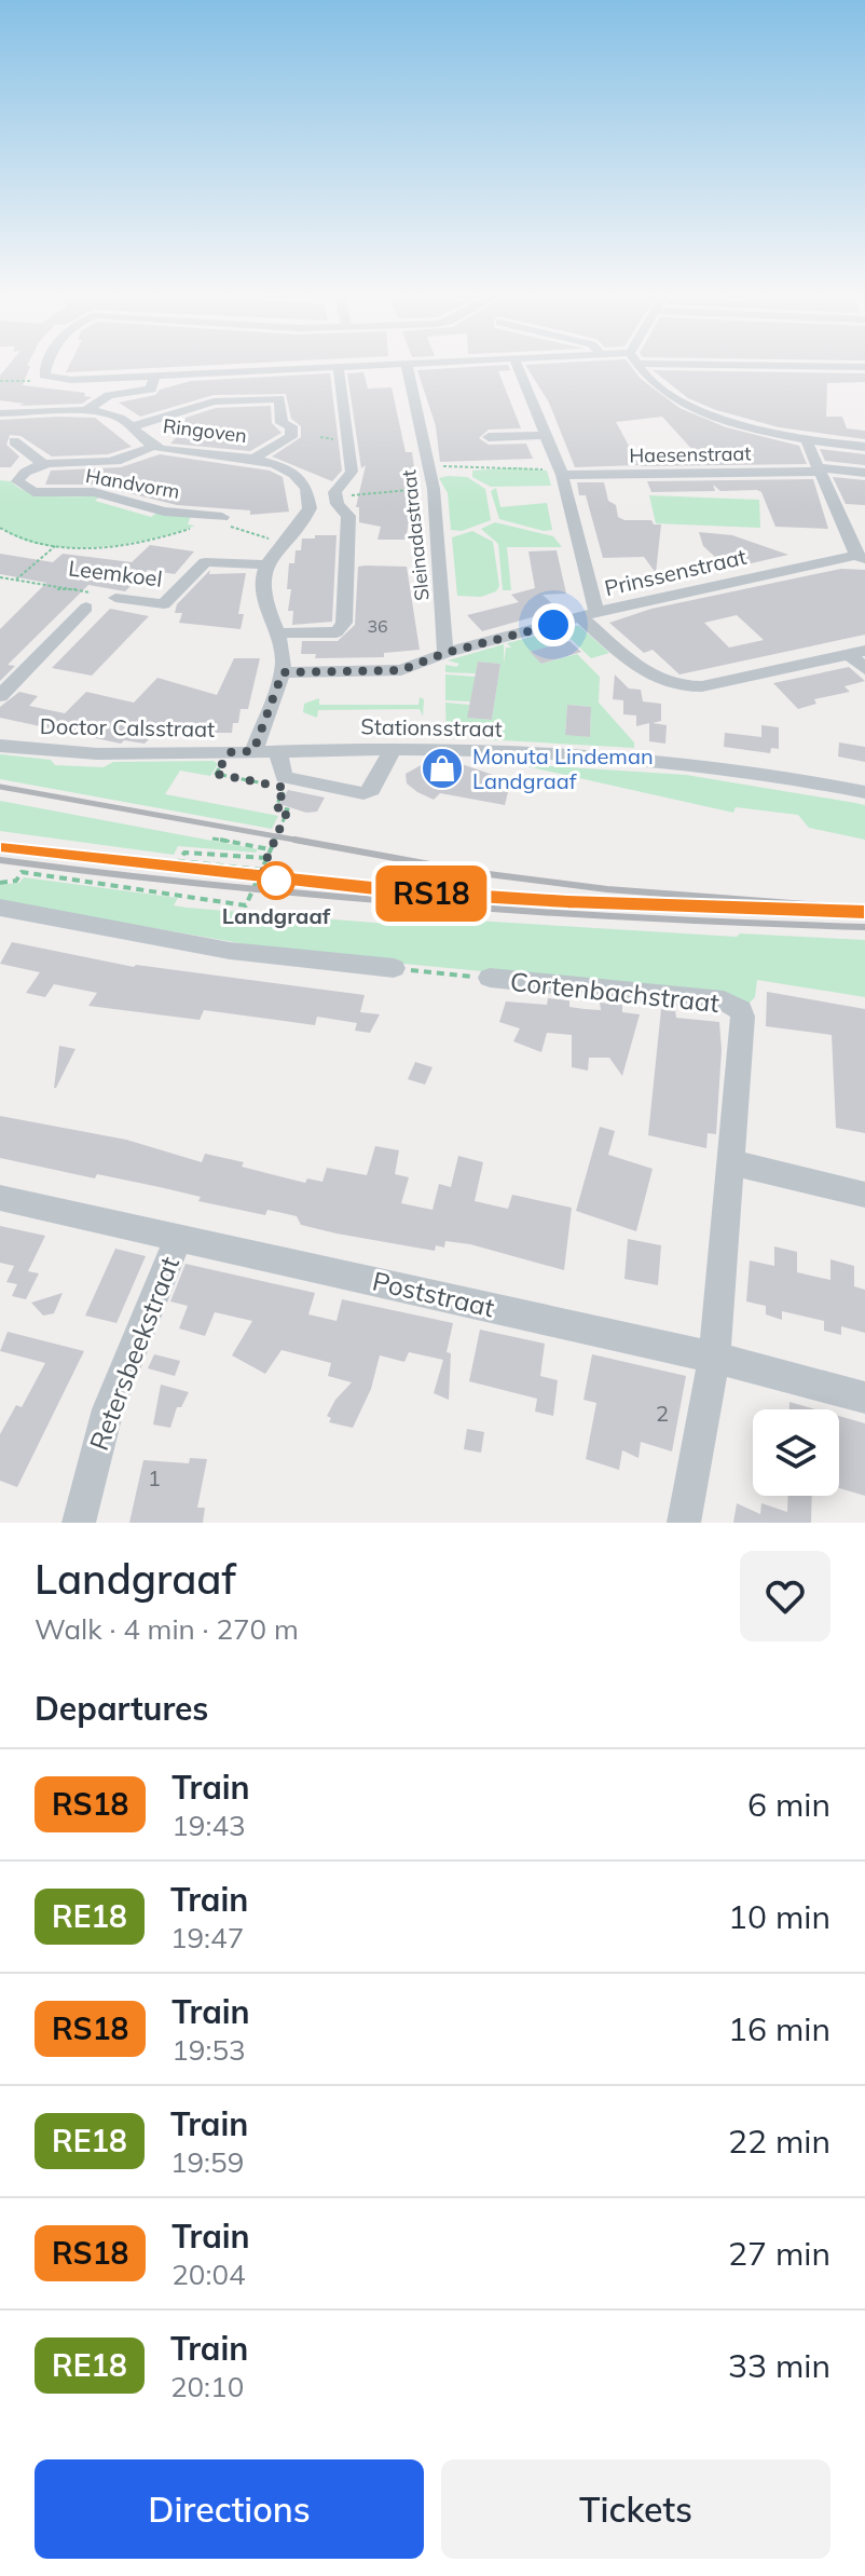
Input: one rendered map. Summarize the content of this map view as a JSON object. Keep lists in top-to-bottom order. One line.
{"streets":{"street":["Ringoven","Haesenstraat","Handvorm","Sleinadastraat","Prinssenstraat","Leemkoel","Doctor Calsstraat","Stationsstraat","Cortenbachstraat","Poststraat","Retersbeekstraat"]},"crossings":[["Ringoven","Handvorm"],["Sleinadastraat","Prinssenstraat"],["Doctor Calsstraat","Stationsstraat"],["Poststraat","Retersbeekstraat"]],"places":{"shop":["Monuta Lindeman Landgraaf"],"other":["Landgraaf"]},"house_numbers":["36","2","1"],"page":{"on_map":"RS18","heading":[["Landgraaf","Walk · 4 min · 270 m"],"Departures"],"list":[{"mark":"RS18","name":"Train","note":"19:43","value":"6 min"},{"mark":"RE18","name":"Train","note":"19:47","value":"10 min"},{"mark":"RS18","name":"Train","note":"19:53","value":"16 min"},{"mark":"RE18","name":"Train","note":"19:59","value":"22 min"},{"mark":"RS18","name":"Train","note":"20:04","value":"27 min"},{"mark":"RE18","name":"Train","note":"20:10","value":"33 min"}],"buttons":["Directions","Tickets"]}}
